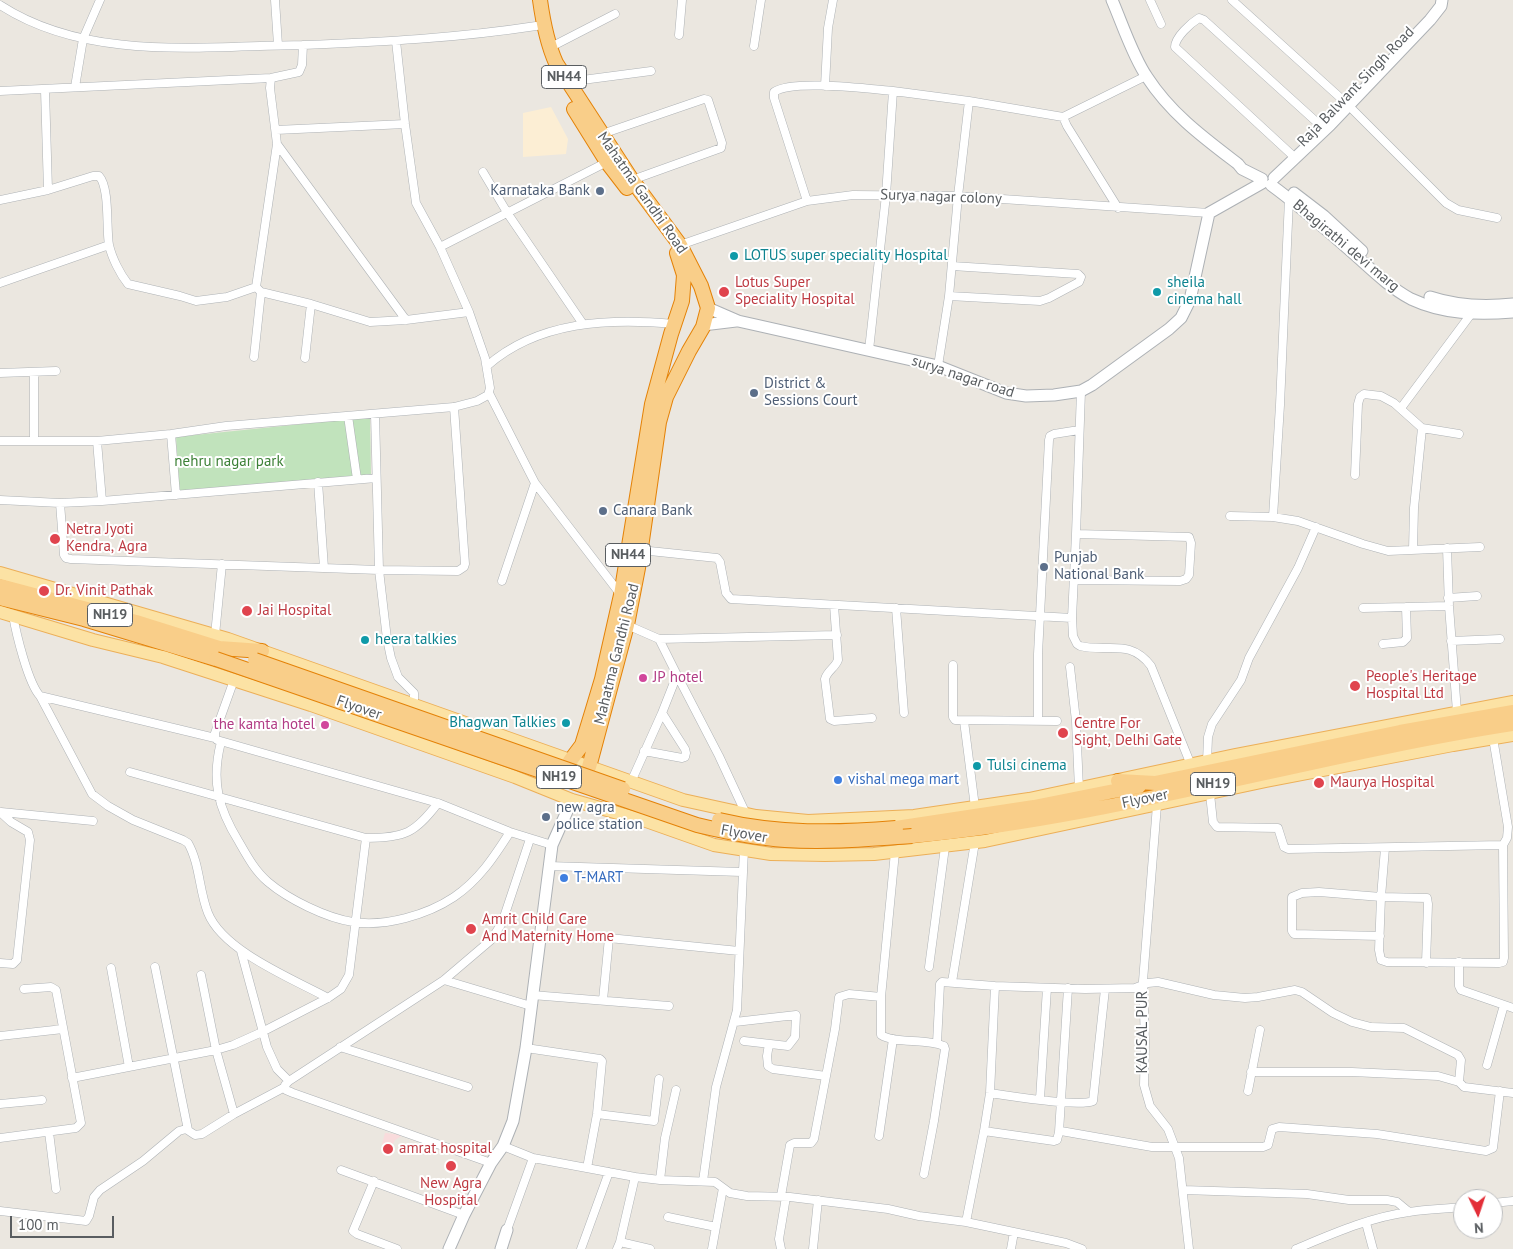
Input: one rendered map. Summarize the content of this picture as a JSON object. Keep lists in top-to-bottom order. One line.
{"streets":{"highway":["NH44","Mahatma Gandhi Road","NH19","Flyover"],"street":["Raja Balwant Singh Road","Surya nagar colony","Bhagirathi devi marg","surya nagar road","KAUSAL PUR"]},"crossings":[["Raja Balwant Singh Road","Bhagirathi devi marg"],["Mahatma Gandhi Road","Surya nagar colony"],["Mahatma Gandhi Road","surya nagar road"],["Surya nagar colony","surya nagar road"],["NH19","Flyover"]],"parks":["nehru nagar park"],"places":["Karnataka Bank","LOTUS super speciality Hospital","Lotus Super Speciality Hospital","sheila cinema hall","District & Sessions Court","Canara Bank","Netra Jyoti Kendra, Agra","Punjab National Bank","Dr. Vinit Pathak","Jai Hospital","heera talkies","JP hotel","People's Heritage Hospital Ltd","Bhagwan Talkies","the kamta hotel","Centre For Sight, Delhi Gate","Tulsi cinema","vishal mega mart","Maurya Hospital","new agra police station","T-MART","Amrit Child Care And Maternity Home","amrat hospital","New Agra Hospital"],"scale_bar":"100 m","north":"bottom"}
